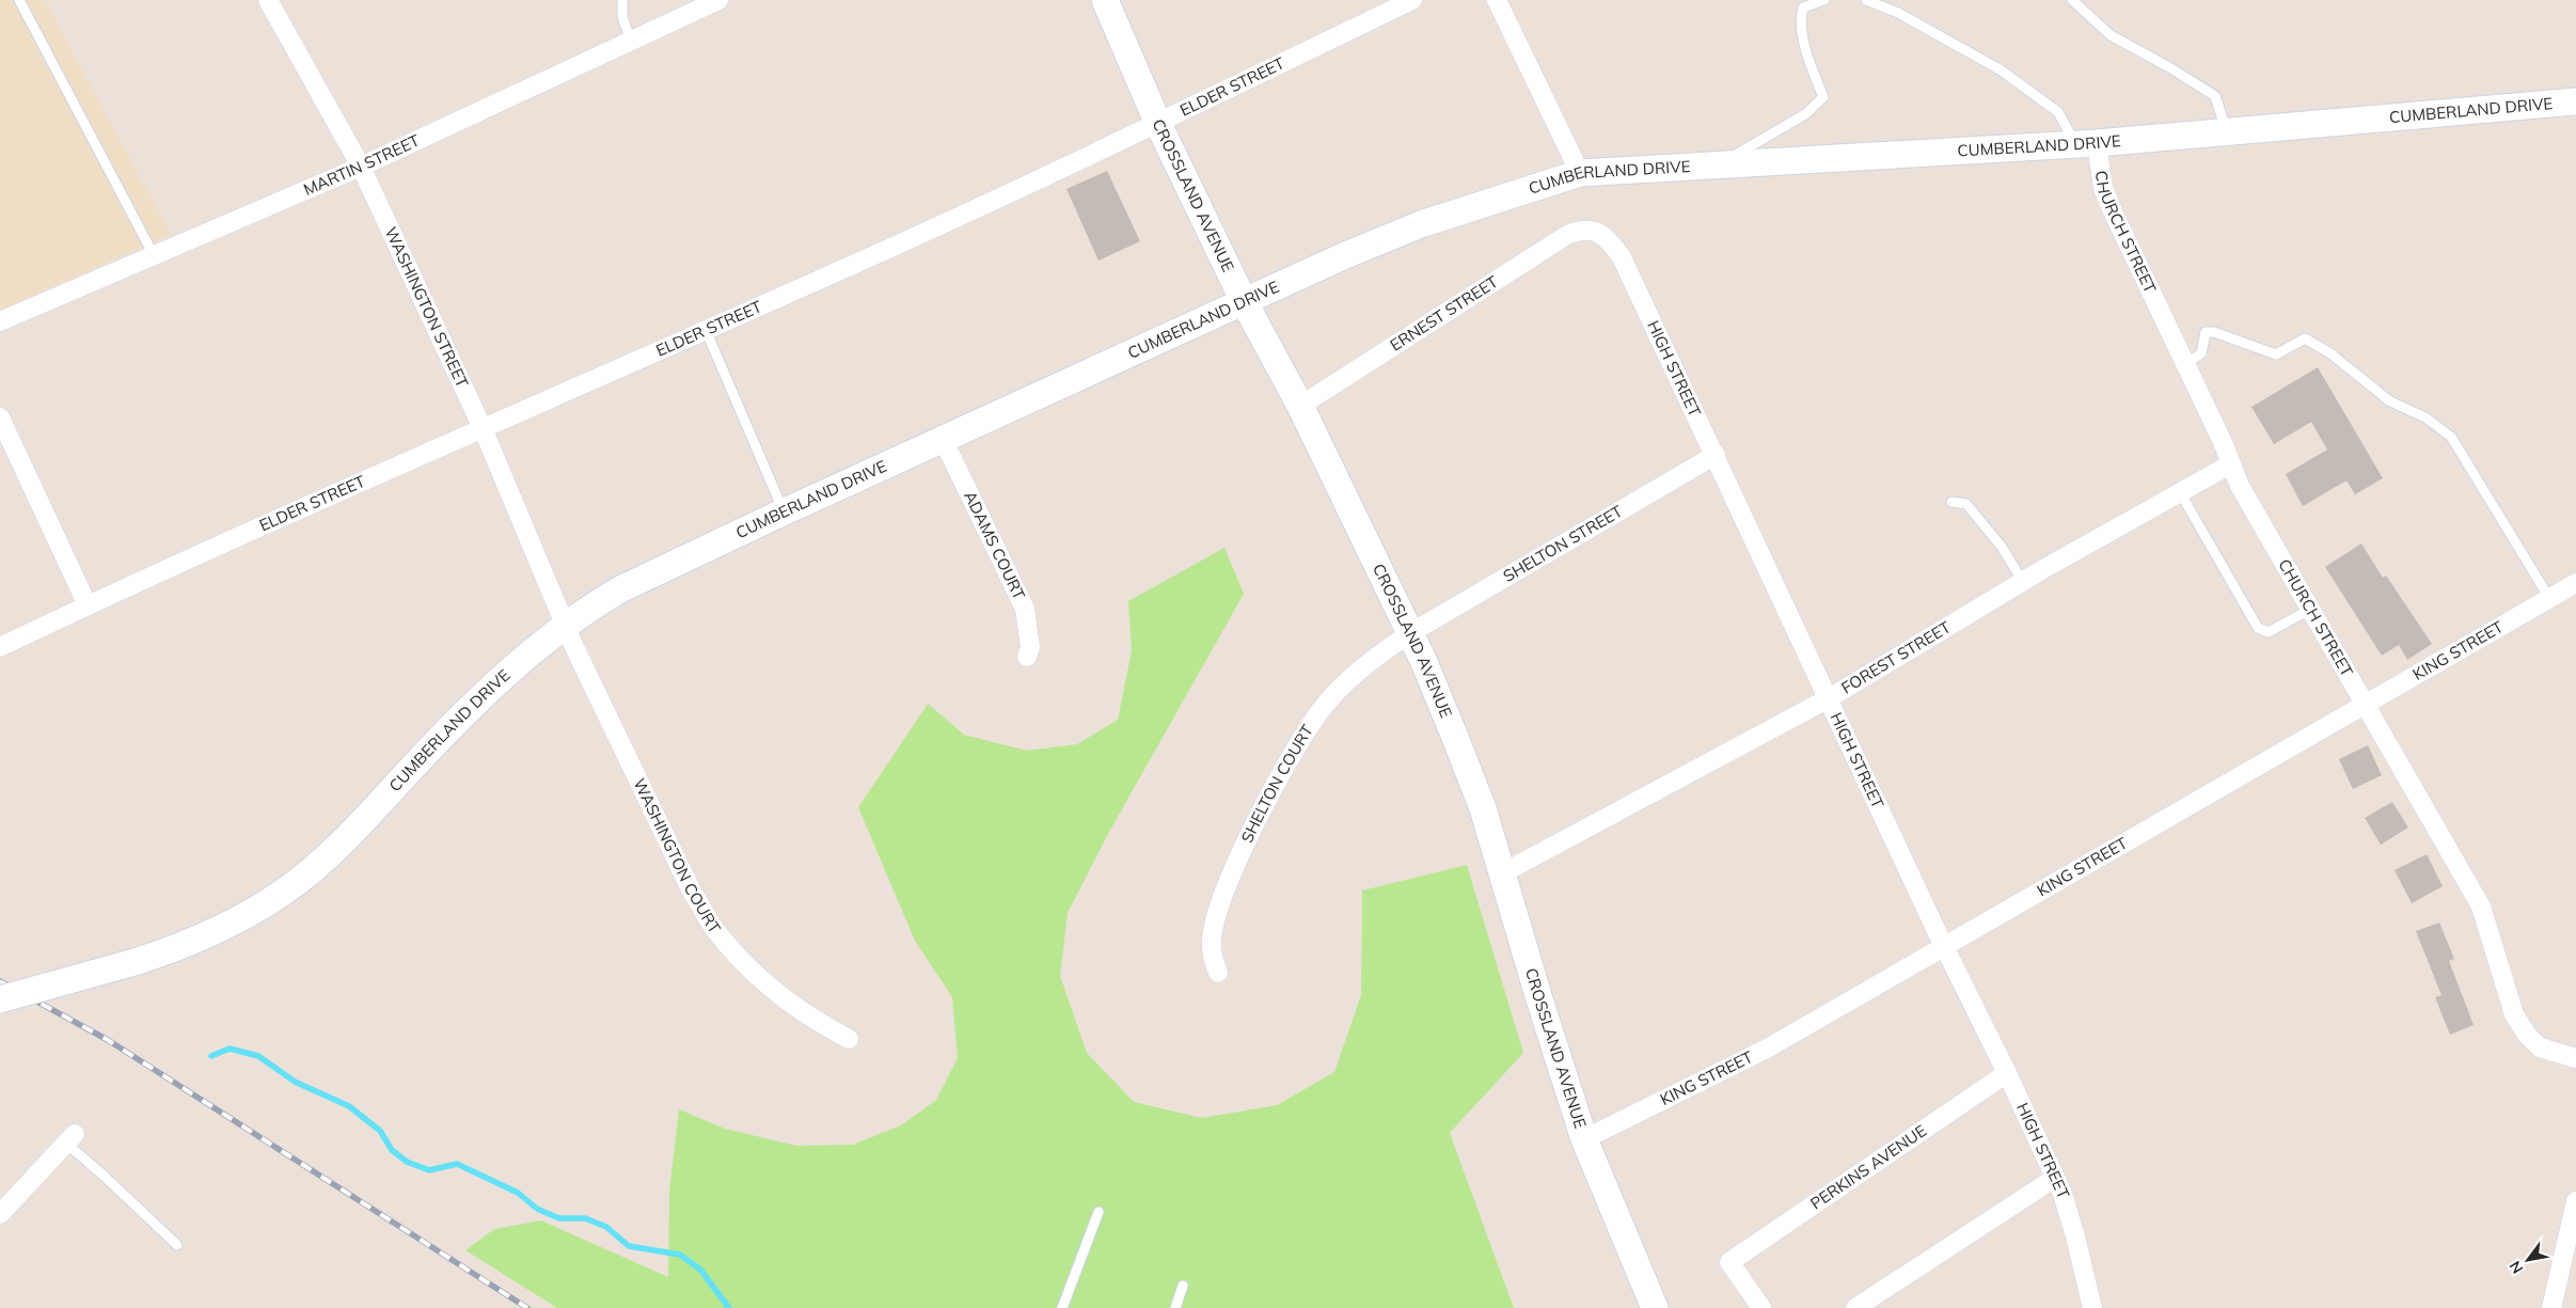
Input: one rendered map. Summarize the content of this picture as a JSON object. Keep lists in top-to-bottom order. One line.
{"streets":{"main road":["CUMBERLAND DRIVE","CROSSLAND AVENUE"],"street":["ELDER STREET","MARTIN STREET","CHURCH STREET","WASHINGTON STREET","ERNEST STREET","HIGH STREET","SHELTON STREET","ADAMS COURT","KING STREET","FOREST STREET","SHELTON COURT","WASHINGTON COURT","PERKINS AVENUE"]},"crossings":[["ELDER STREET","CROSSLAND AVENUE"],["ELDER STREET","WASHINGTON STREET"],["CUMBERLAND DRIVE","CROSSLAND AVENUE"],["CUMBERLAND DRIVE","CHURCH STREET"],["CUMBERLAND DRIVE","WASHINGTON STREET"],["CUMBERLAND DRIVE","ADAMS COURT"],["CUMBERLAND DRIVE","WASHINGTON COURT"],["MARTIN STREET","WASHINGTON STREET"],["CROSSLAND AVENUE","ERNEST STREET"],["CROSSLAND AVENUE","SHELTON STREET"],["CROSSLAND AVENUE","KING STREET"],["CROSSLAND AVENUE","FOREST STREET"],["CROSSLAND AVENUE","SHELTON COURT"],["CHURCH STREET","KING STREET"],["CHURCH STREET","FOREST STREET"],["WASHINGTON STREET","WASHINGTON COURT"],["ERNEST STREET","HIGH STREET"],["HIGH STREET","SHELTON STREET"],["HIGH STREET","KING STREET"],["HIGH STREET","FOREST STREET"],["HIGH STREET","PERKINS AVENUE"],["SHELTON STREET","SHELTON COURT"]],"north":"bottom left"}
